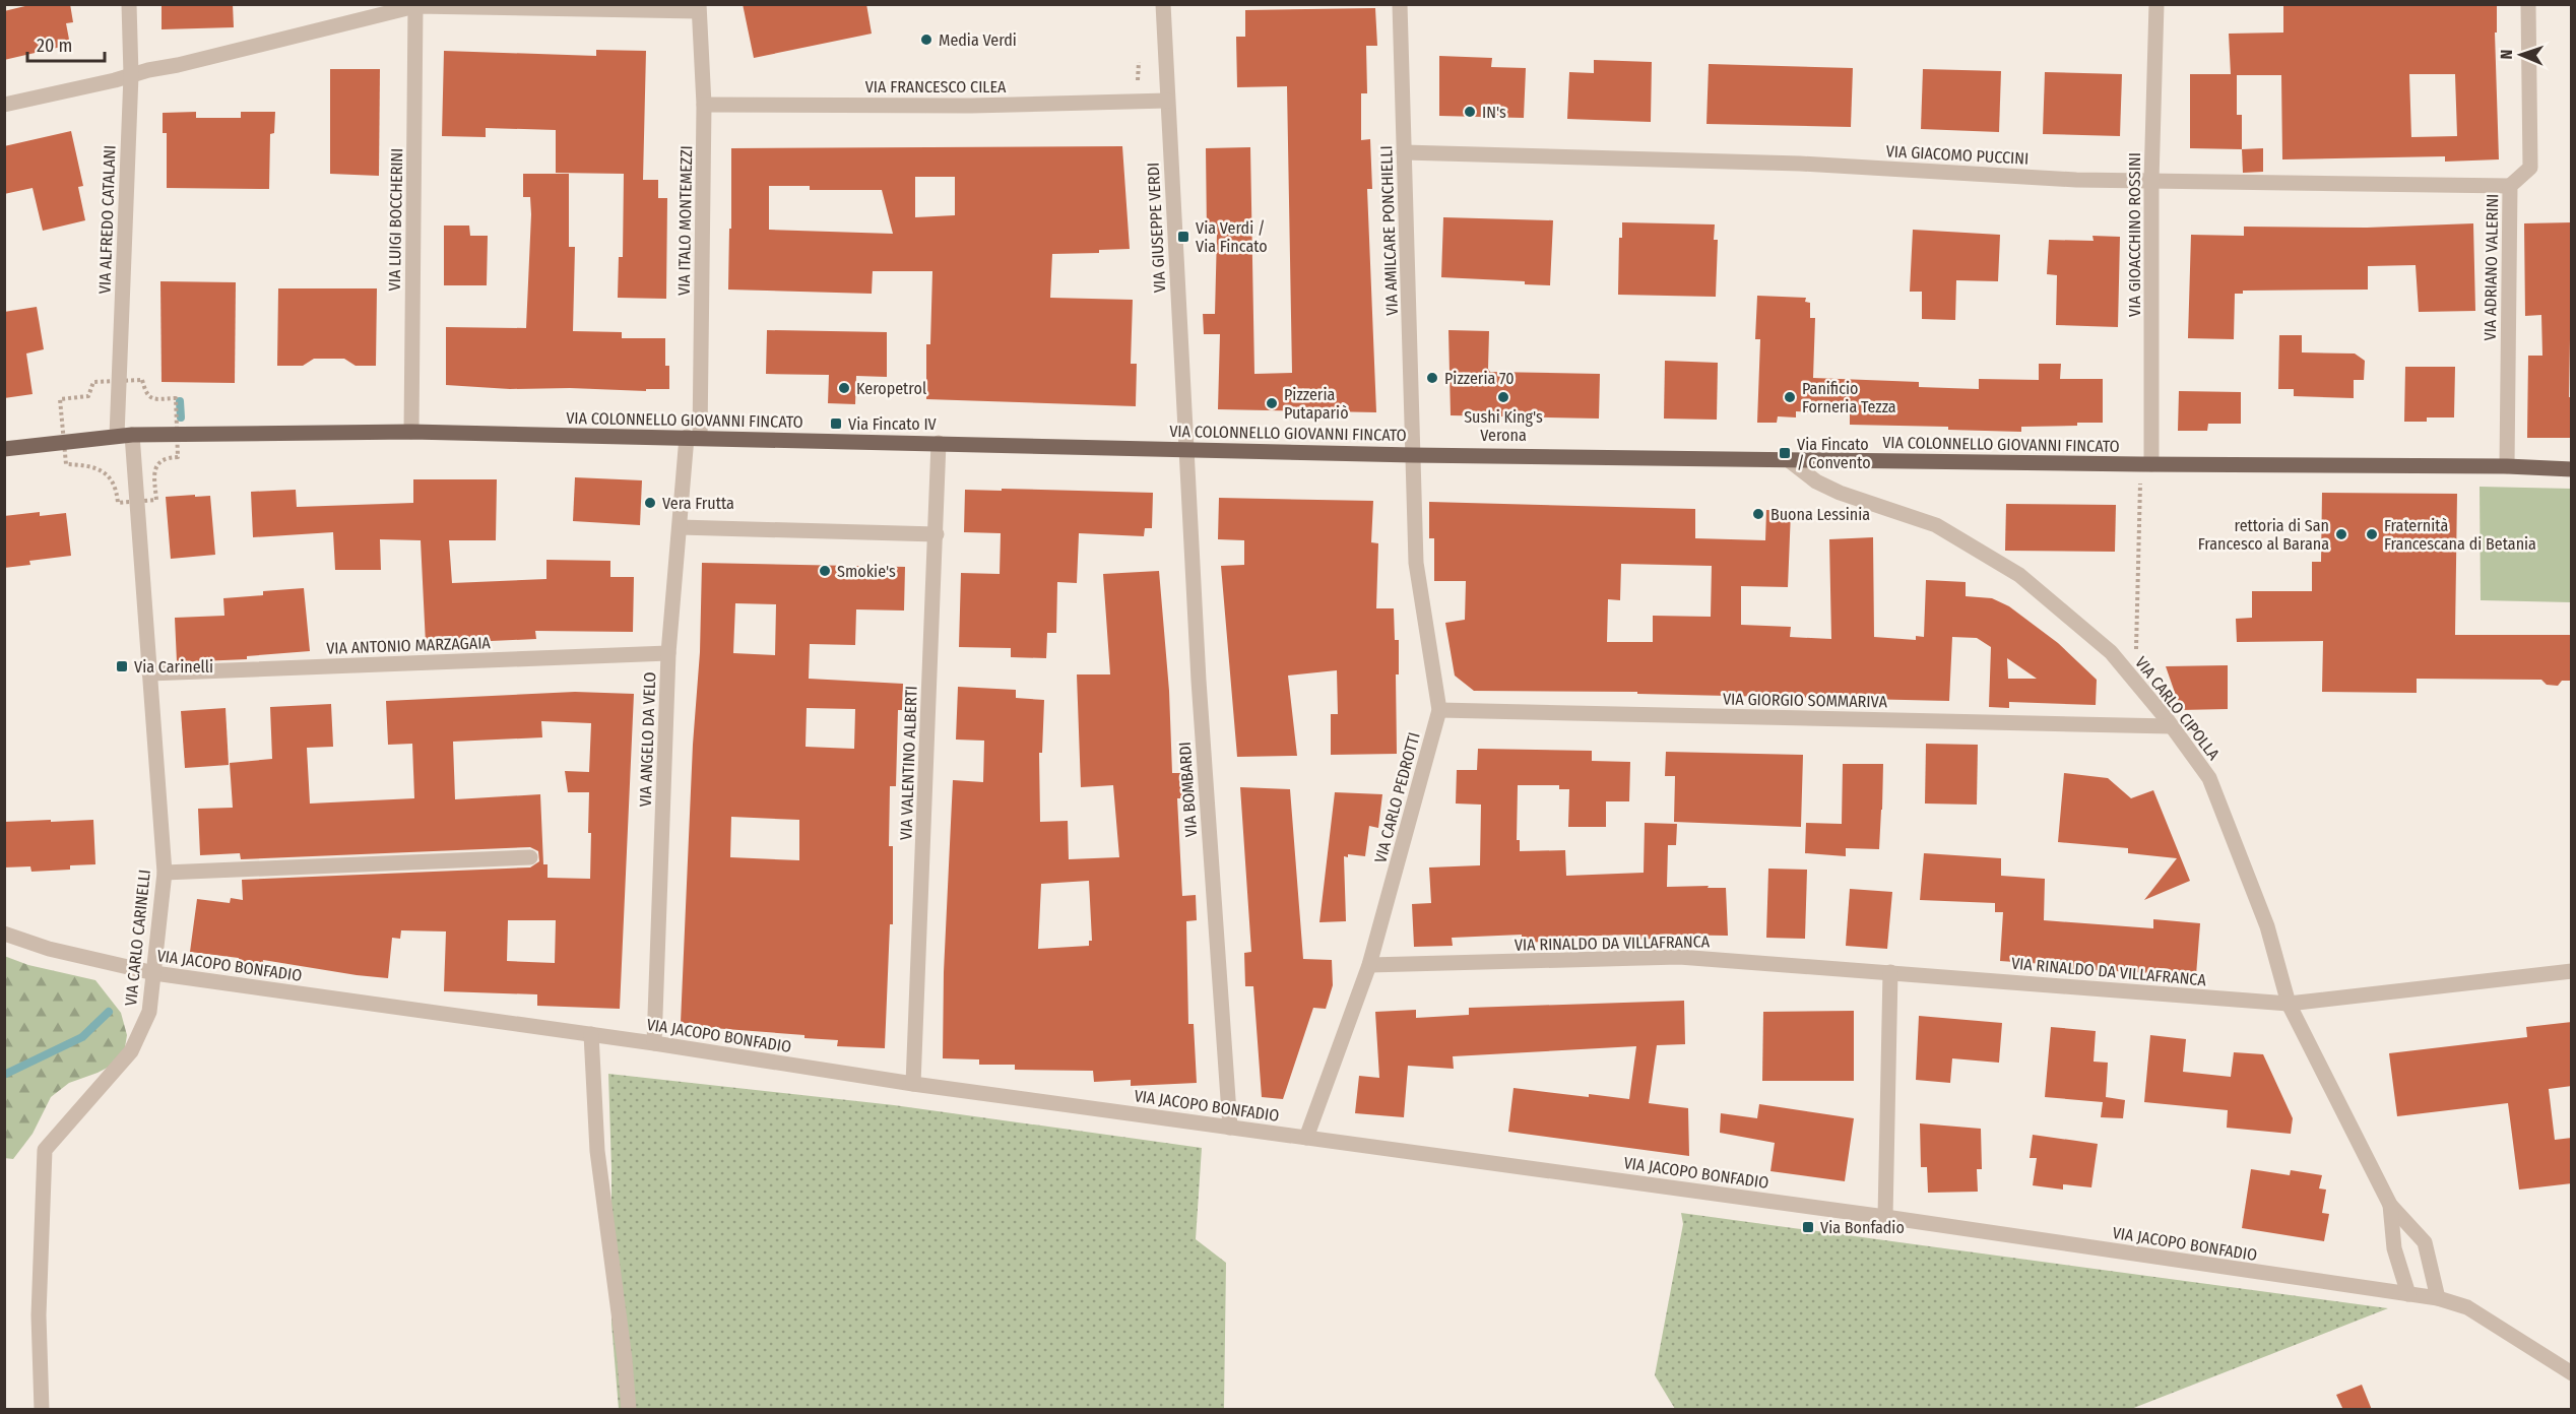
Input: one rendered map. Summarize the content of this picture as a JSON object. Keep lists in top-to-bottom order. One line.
{"streets":{"main road":["VIA COLONNELLO GIOVANNI FINCATO"],"street":["VIA FRANCESCO CILEA","VIA GIACOMO PUCCINI","VIA ALFREDO CATALANI","VIA LUIGI BOCCHERINI","VIA ITALO MONTEMEZZI","VIA GIUSEPPE VERDI","VIA AMILCARE PONCHIELLI","VIA GIOACCHINO ROSSINI","VIA ADRIANO VALERINI","VIA ANTONIO MARZAGAIA","VIA GIORGIO SOMMARIVA","VIA CARLO CIPOLLA","VIA ANGELO DA VELO","VIA VALENTINO ALBERTI","VIA BOMBARDI","VIA CARLO PEDROTTI","VIA CARLO CARINELLI","VIA RINALDO DA VILLAFRANCA","VIA JACOPO BONFADIO"]},"crossings":[["VIA FRANCESCO CILEA","VIA ITALO MONTEMEZZI"],["VIA FRANCESCO CILEA","VIA GIUSEPPE VERDI"],["VIA GIACOMO PUCCINI","VIA AMILCARE PONCHIELLI"],["VIA GIACOMO PUCCINI","VIA GIOACCHINO ROSSINI"],["VIA GIACOMO PUCCINI","VIA ADRIANO VALERINI"],["VIA ALFREDO CATALANI","VIA COLONNELLO GIOVANNI FINCATO"],["VIA ALFREDO CATALANI","VIA CARLO CARINELLI"],["VIA LUIGI BOCCHERINI","VIA COLONNELLO GIOVANNI FINCATO"],["VIA ITALO MONTEMEZZI","VIA COLONNELLO GIOVANNI FINCATO"],["VIA ITALO MONTEMEZZI","VIA ANGELO DA VELO"],["VIA GIUSEPPE VERDI","VIA COLONNELLO GIOVANNI FINCATO"],["VIA GIUSEPPE VERDI","VIA BOMBARDI"],["VIA AMILCARE PONCHIELLI","VIA COLONNELLO GIOVANNI FINCATO"],["VIA AMILCARE PONCHIELLI","VIA CARLO PEDROTTI"],["VIA GIOACCHINO ROSSINI","VIA COLONNELLO GIOVANNI FINCATO"],["VIA ADRIANO VALERINI","VIA COLONNELLO GIOVANNI FINCATO"],["VIA COLONNELLO GIOVANNI FINCATO","VIA CARLO CIPOLLA"],["VIA COLONNELLO GIOVANNI FINCATO","VIA ANGELO DA VELO"],["VIA COLONNELLO GIOVANNI FINCATO","VIA VALENTINO ALBERTI"],["VIA COLONNELLO GIOVANNI FINCATO","VIA BOMBARDI"],["VIA COLONNELLO GIOVANNI FINCATO","VIA CARLO PEDROTTI"],["VIA COLONNELLO GIOVANNI FINCATO","VIA CARLO CARINELLI"],["VIA ANTONIO MARZAGAIA","VIA ANGELO DA VELO"],["VIA ANTONIO MARZAGAIA","VIA CARLO CARINELLI"],["VIA GIORGIO SOMMARIVA","VIA CARLO CIPOLLA"],["VIA GIORGIO SOMMARIVA","VIA CARLO PEDROTTI"],["VIA CARLO CIPOLLA","VIA RINALDO DA VILLAFRANCA"],["VIA CARLO CIPOLLA","VIA JACOPO BONFADIO"],["VIA ANGELO DA VELO","VIA JACOPO BONFADIO"],["VIA VALENTINO ALBERTI","VIA JACOPO BONFADIO"],["VIA BOMBARDI","VIA JACOPO BONFADIO"],["VIA CARLO PEDROTTI","VIA RINALDO DA VILLAFRANCA"],["VIA CARLO PEDROTTI","VIA JACOPO BONFADIO"],["VIA CARLO CARINELLI","VIA JACOPO BONFADIO"]],"places":{"other":["Media Verdi","IN's","Pizzeria 70","Keropetrol","Sushi King's Verona","Panificio Forneria Tezza","Pizzeria Putapariò","Vera Frutta","Buona Lessinia","rettoria di San Francesco al Barana","Fraternità Francescana di Betania","Smokie's"],"transit":["Via Verdi / Via Fincato","Via Fincato IV","Via Fincato / Convento","Via Carinelli","Via Bonfadio"]},"scale_bar":"20 m","north":"left"}
